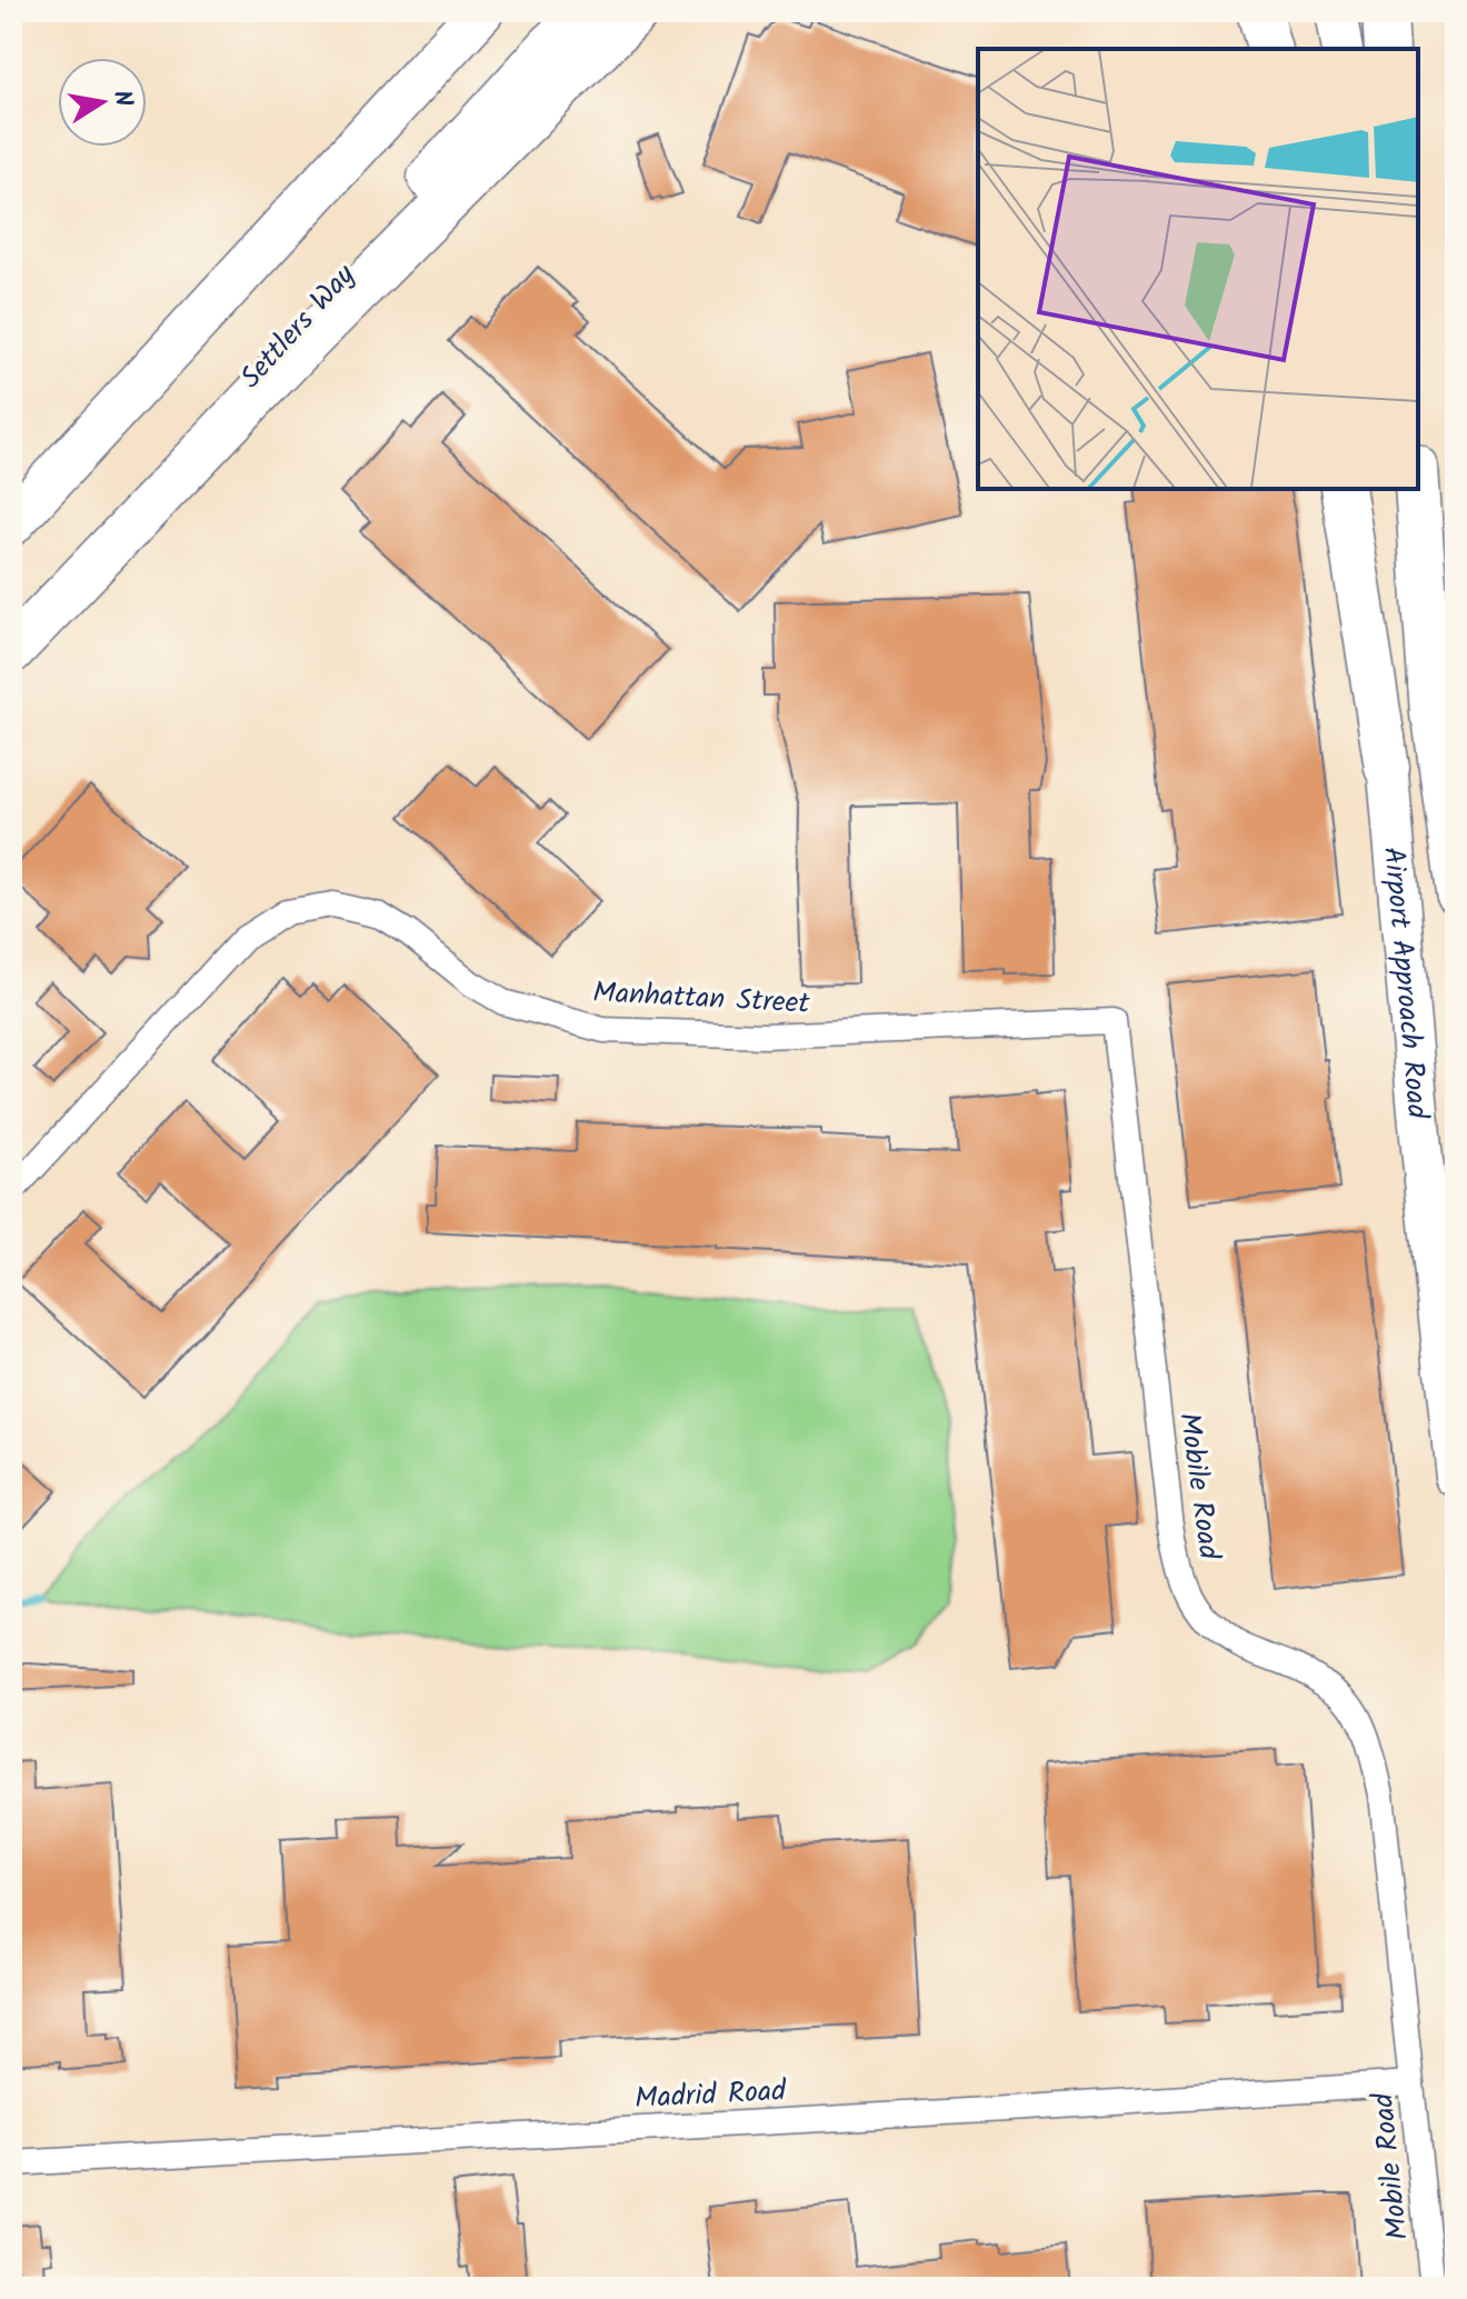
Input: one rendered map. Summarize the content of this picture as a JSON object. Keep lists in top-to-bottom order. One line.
{"streets":{"highway":["Settlers Way"],"main road":["Airport Approach Road"],"street":["Manhattan Street","Mobile Road","Madrid Road"]},"crossings":[["Manhattan Street","Mobile Road"],["Mobile Road","Madrid Road"]],"north":"right"}
